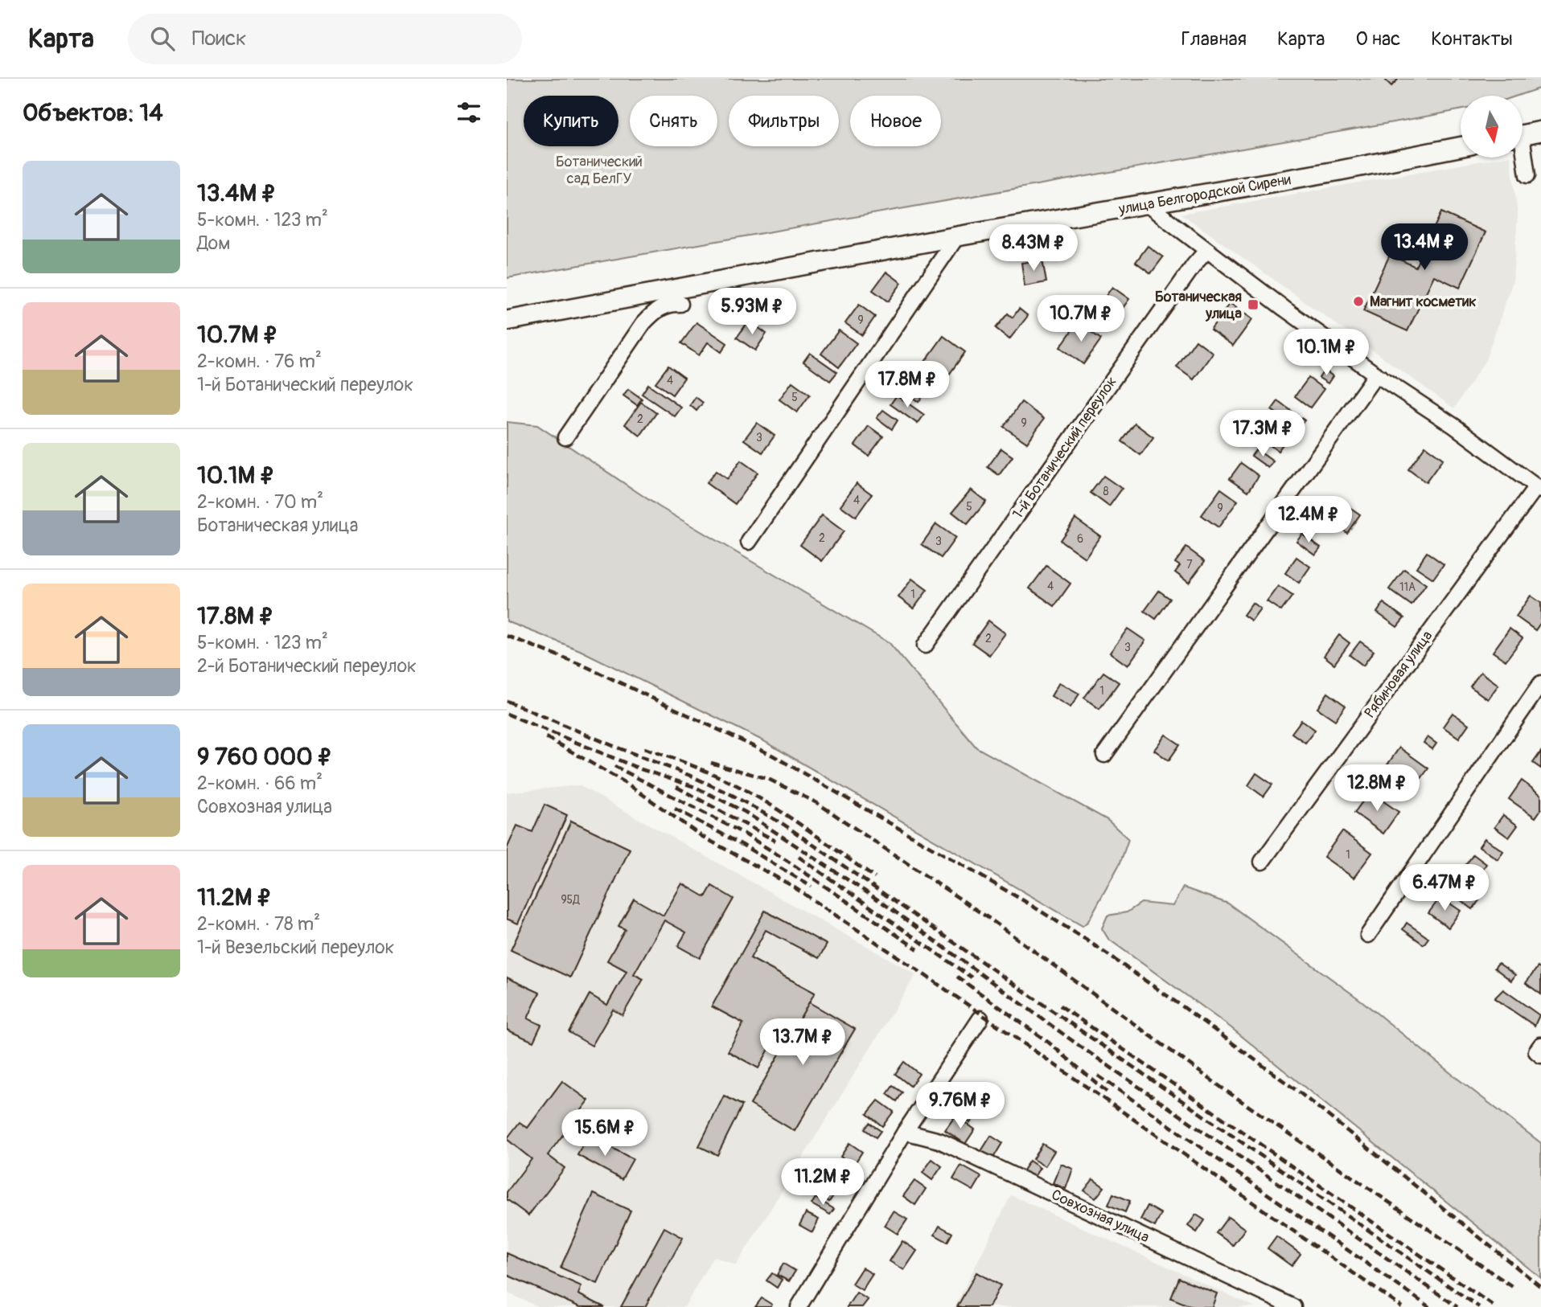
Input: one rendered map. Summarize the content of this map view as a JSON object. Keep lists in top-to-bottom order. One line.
{"streets":{"main road":["улица Белгородской Сирени"],"street":["1-й Ботанический переулок","Рябиновая улица","Совхозная улица"]},"parks":["Ботанический сад БелГУ"],"places":{"other":["Магнит косметик"],"transit":["Ботаническая улица"]},"house_numbers":["9","4","5","2","9","3","8","4","5","9","2","6","3","7","4","11А","1","2","3","1","1","95Д"],"north":"bottom","page":{"header":"Карта","search":"Поиск","nav":["Главная","Карта","О нас","Контакты"],"heading":"Объектов: 14","chip":["Купить","Снять","Фильтры","Новое"],"list":[{"name":"13.4M ₽","note":"5-комн. · 123 m² · Дом"},{"name":"10.7M ₽","note":"2-комн. · 76 m² · 1-й Ботанический переулок"},{"name":"10.1M ₽","note":"2-комн. · 70 m² · Ботаническая улица"},{"name":"17.8M ₽","note":"5-комн. · 123 m² · 2-й Ботанический переулок"},{"name":"9 760 000 ₽","note":"2-комн. · 66 m² · Совхозная улица"},{"name":"11.2M ₽","note":"2-комн. · 78 m² · 1-й Везельский переулок"}],"price":["13.4M ₽","8.43M ₽","5.93M ₽","10.7M ₽","10.1M ₽","17.8M ₽","17.3M ₽","12.4M ₽","12.8M ₽","6.47M ₽","13.7M ₽","9.76M ₽","15.6M ₽","11.2M ₽"]}}
